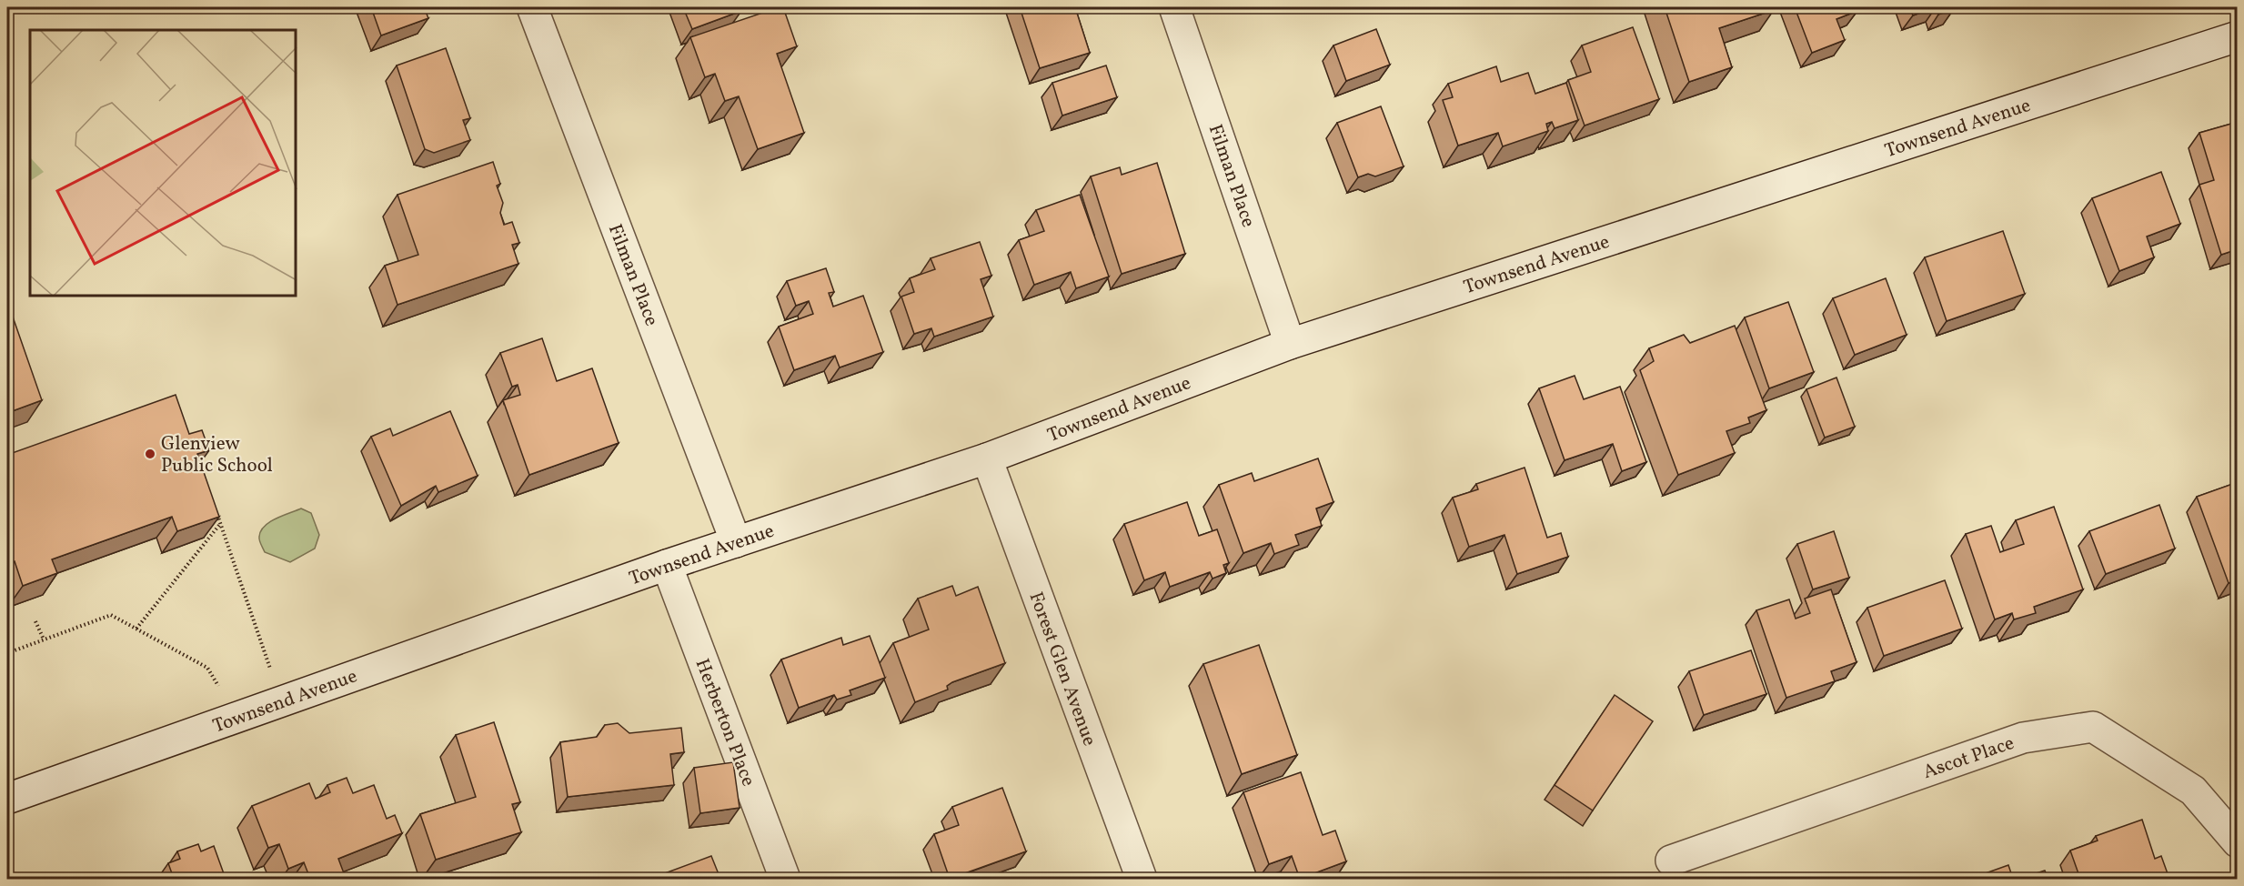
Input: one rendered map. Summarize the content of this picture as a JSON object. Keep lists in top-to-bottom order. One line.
{"streets":{"street":["Townsend Avenue","Filman Place","Forest Glen Avenue","Herberton Place","Ascot Place"]},"crossings":[["Townsend Avenue","Filman Place"],["Townsend Avenue","Forest Glen Avenue"],["Townsend Avenue","Herberton Place"]],"places":["Glenview Public School"]}
